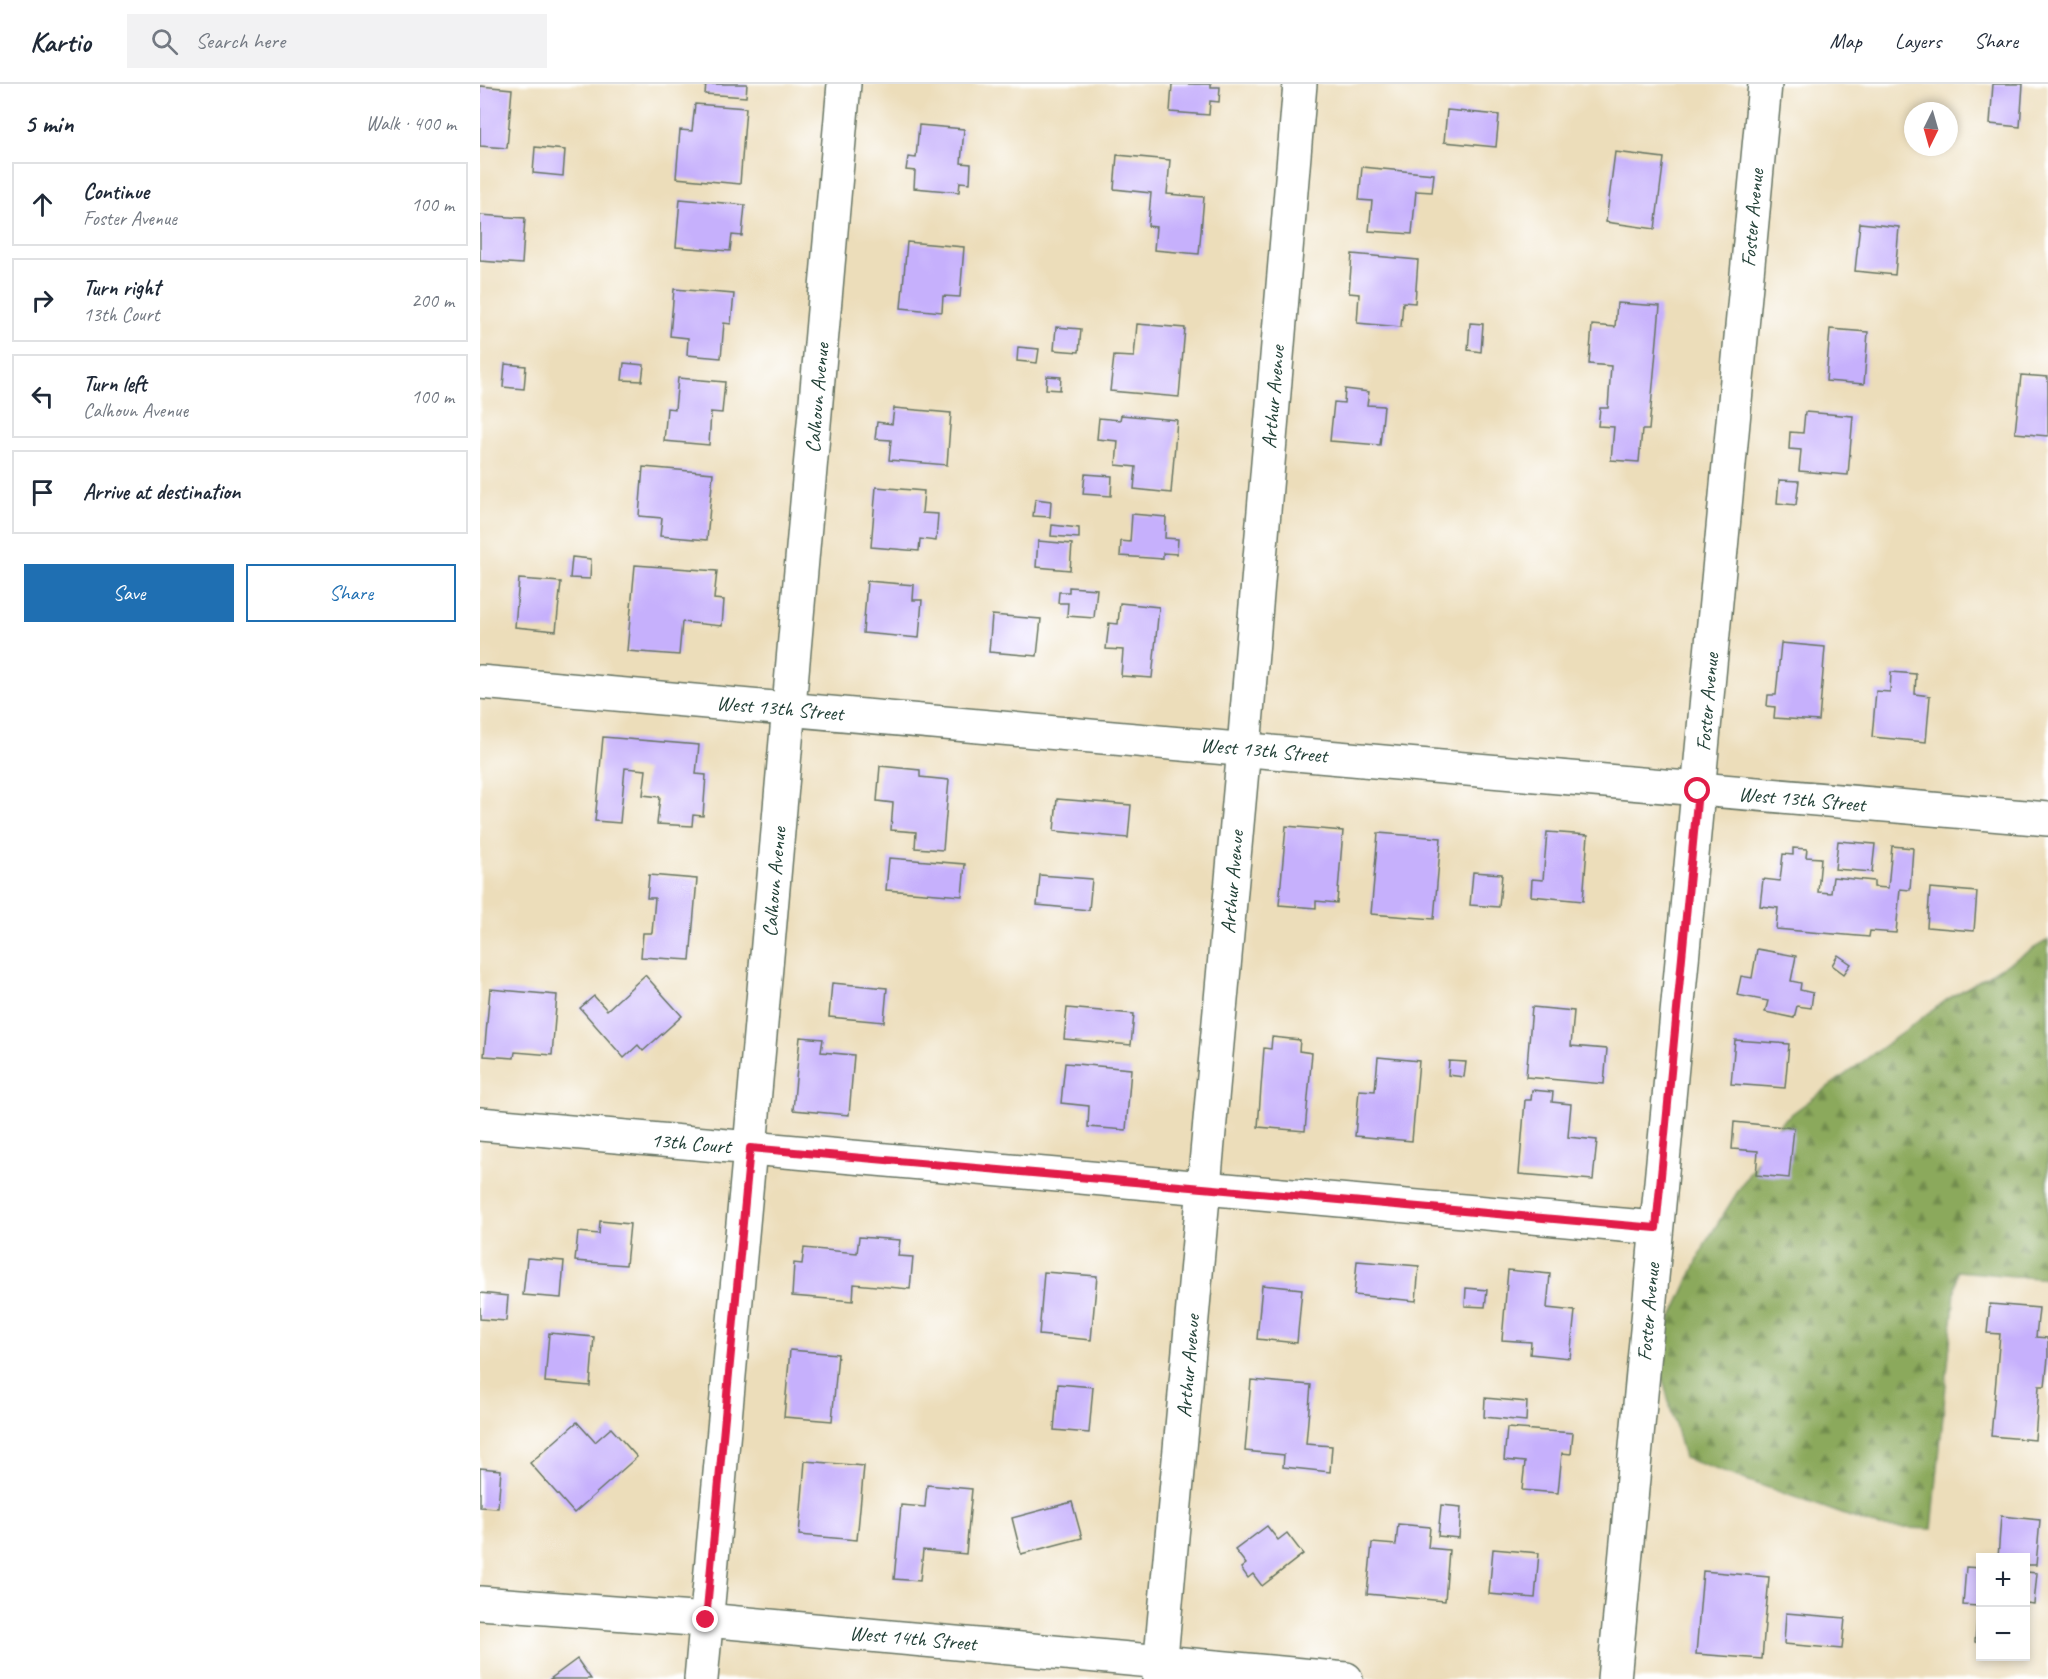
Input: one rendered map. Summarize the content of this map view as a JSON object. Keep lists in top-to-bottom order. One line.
{"streets":{"street":["Foster Avenue","Arthur Avenue","Calhoun Avenue","West 13th Street","13th Court","West 14th Street"]},"crossings":[["Foster Avenue","West 13th Street"],["Foster Avenue","13th Court"],["Arthur Avenue","West 13th Street"],["Arthur Avenue","13th Court"],["Arthur Avenue","West 14th Street"],["Calhoun Avenue","West 13th Street"],["Calhoun Avenue","13th Court"],["Calhoun Avenue","West 14th Street"]],"north":"bottom","page":{"header":"Kartio","search":"Search here","nav":["Map","Layers","Share"],"heading":["5 min","Walk · 400 m"],"list":[["Continue","Foster Avenue","100 m"],["Turn right","13th Court","200 m"],["Turn left","Calhoun Avenue","100 m"],"Arrive at destination"],"buttons":["Save","Share"],"map_buttons":["+","−"]}}
